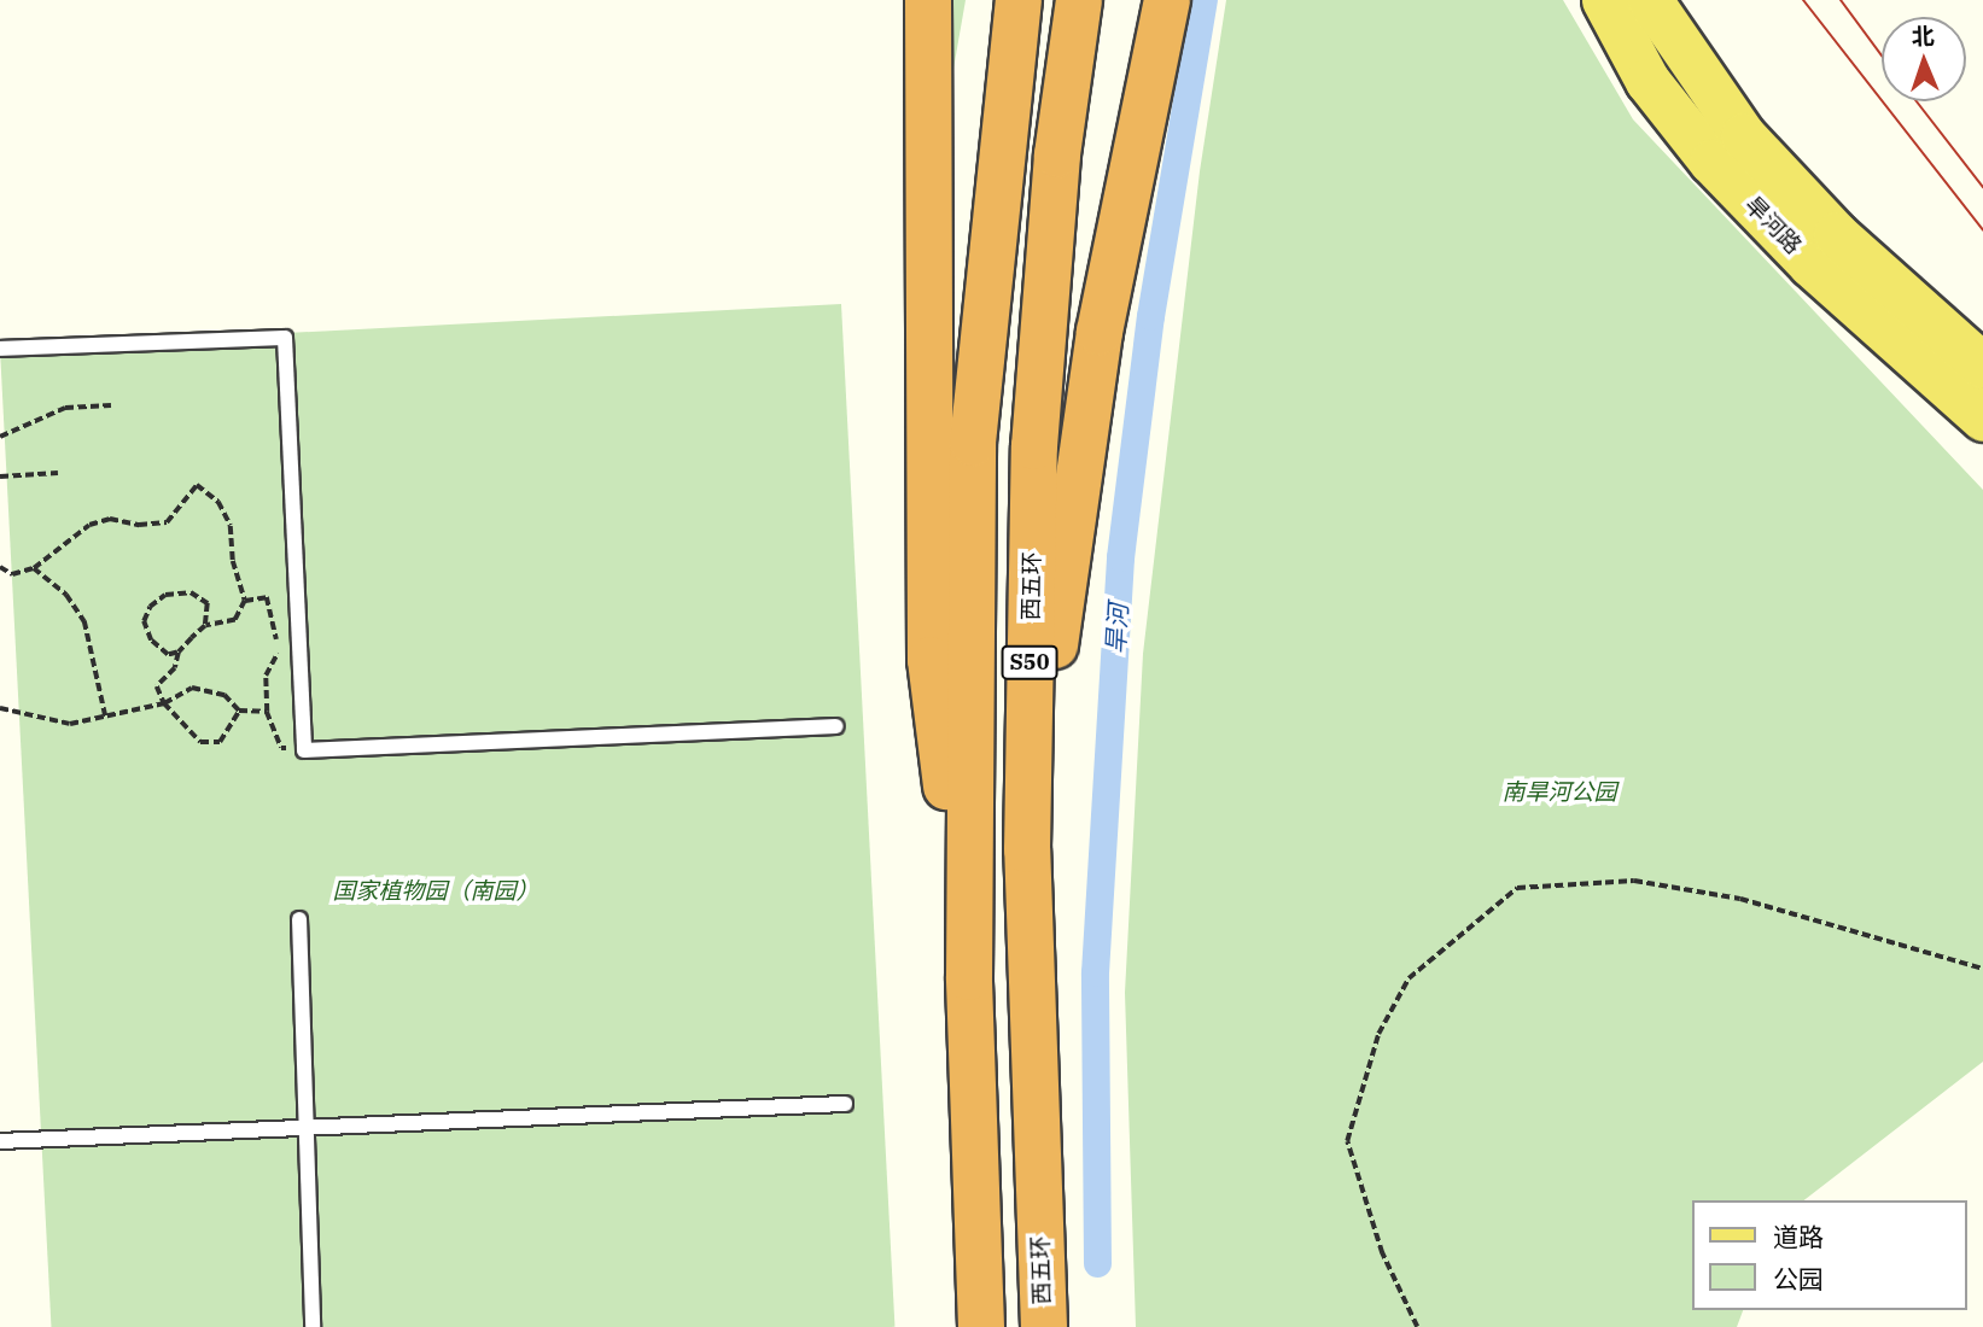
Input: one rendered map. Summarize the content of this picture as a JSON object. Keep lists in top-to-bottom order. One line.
{"streets":{"highway":["西五环","S50"],"main road":["旱河路"]},"water":["旱河"],"parks":["南旱河公园","国家植物园（南园）"],"legend":["道路","公园"],"north":"top"}
